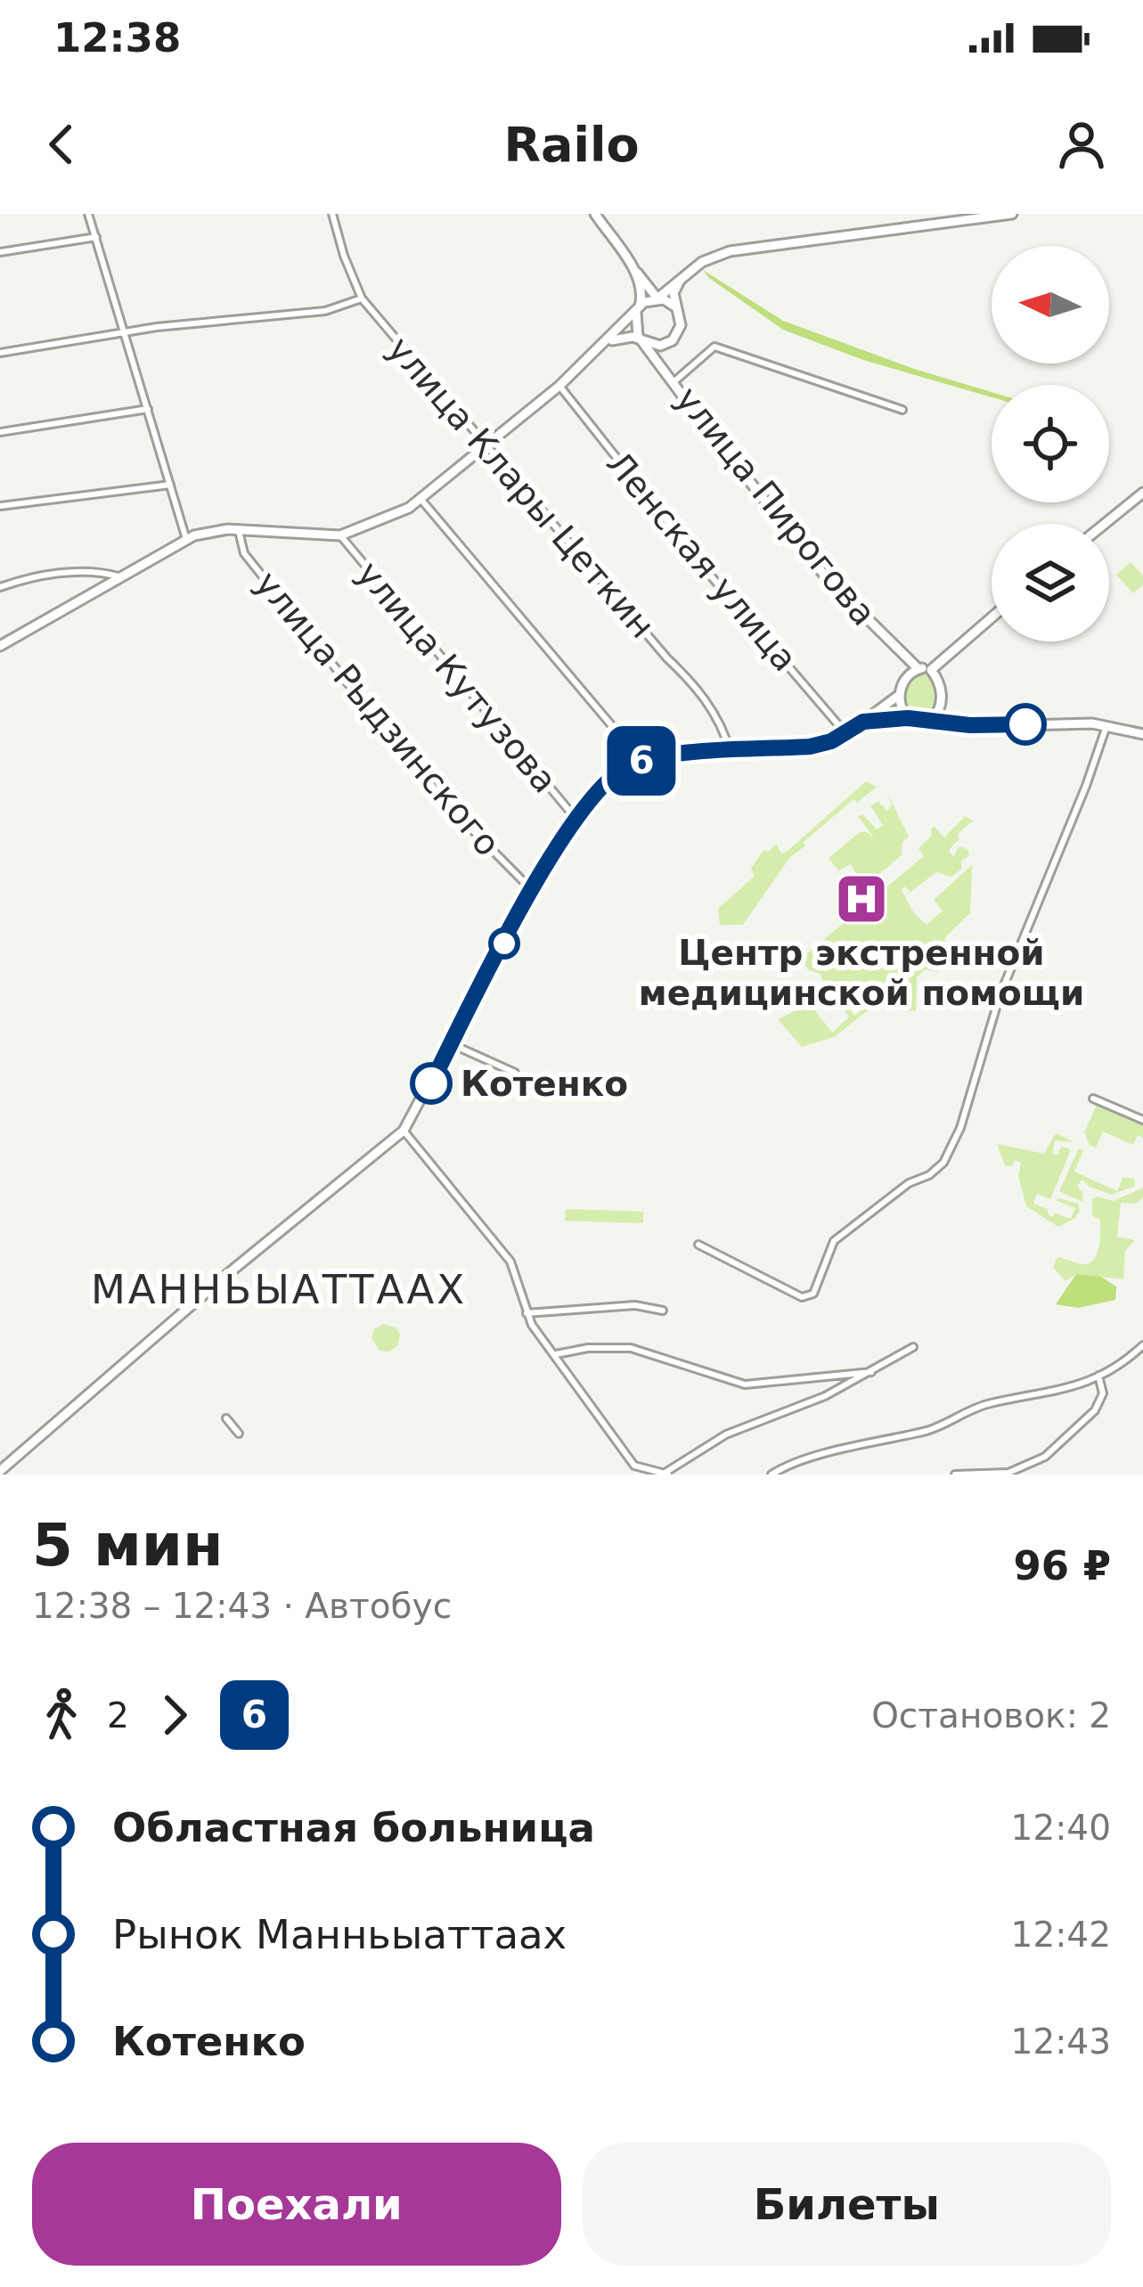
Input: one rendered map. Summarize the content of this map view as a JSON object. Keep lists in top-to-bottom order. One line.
{"streets":{"street":["улица Клары Цеткин","улица Пирогова","Ленская улица","улица Кутузова","улица Рыдзинского"]},"districts":["МАННЬЫАТТААХ"],"places":{"hospital":["Центр экстренной медицинской помощи"],"other":["Котенко"]},"lines":["bus line 6"],"north":"left","page":{"status":"12:38","header":"Railo","on_map":"6","heading":["5 мин","12:38 – 12:43 · Автобус","96 ₽"],"legs":["2","6","Остановок: 2"],"list":[{"name":"Областная больница","value":"12:40"},{"name":"Рынок Манньыаттаах","value":"12:42"},{"name":"Котенко","value":"12:43"}],"buttons":["Поехали","Билеты"]}}
